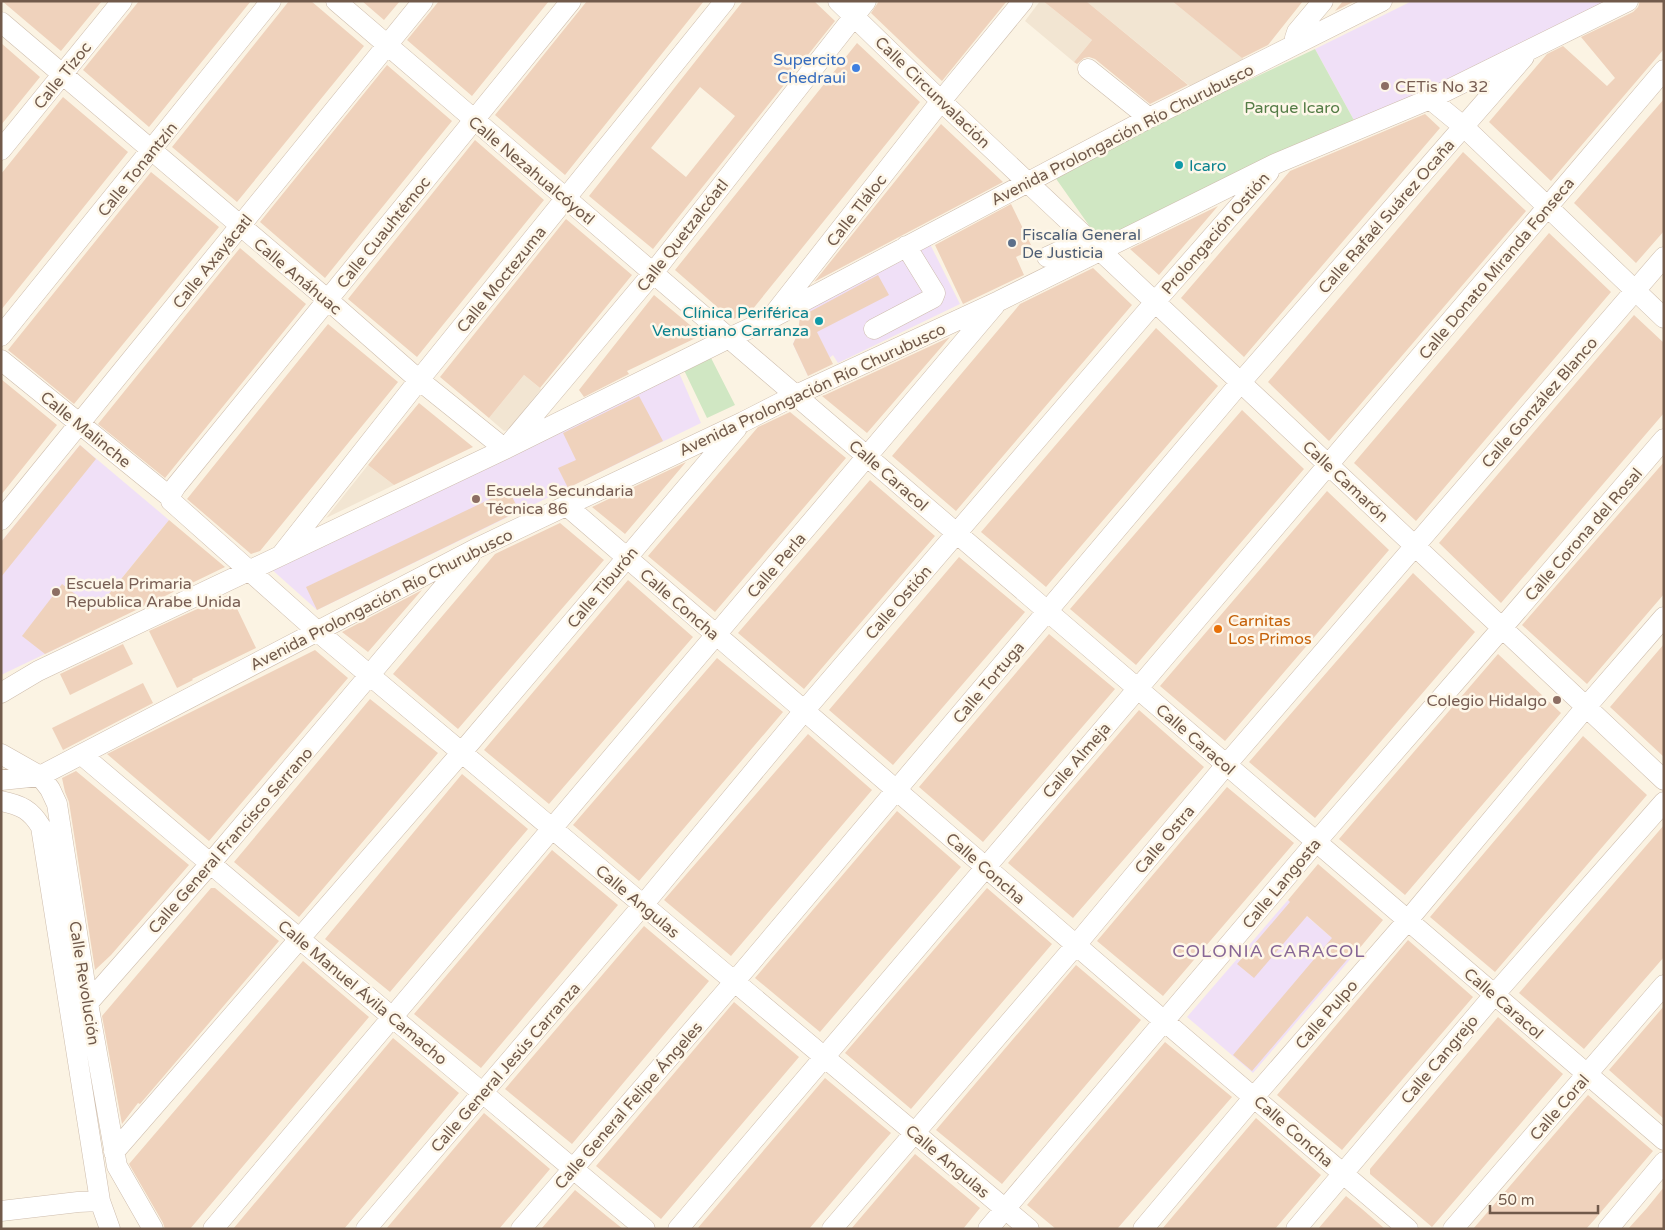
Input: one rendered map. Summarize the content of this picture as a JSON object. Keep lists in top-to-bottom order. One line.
{"streets":{"street":["Calle Tízoc","Calle Circunvalación","Avenida Prolongación Río Churubusco","Calle Tonantzín","Calle Nezahualcóyotl","Calle Tláloc","Calle Rafaél Suárez Ocaña","Calle Cuauhtémoc","Prolongación Ostión","Calle Quetzalcóatl","Calle Axayácatl","Calle Donato Miranda Fonseca","Calle Anáhuac","Calle Moctezuma","Calle González Blanco","Calle Malinche","Calle Caracol","Calle Camarón","Calle Corona del Rosal","Calle Perla","Calle Tiburón","Calle Ostión","Calle Concha","Calle Tortuga","Calle Almeja","Calle Ostra","Calle General Francisco Serrano","Calle Langosta","Calle Angulas","Calle Revolución","Calle Manuel Ávila Camacho","Calle Pulpo","Calle Cangrejo","Calle General Jesús Carranza","Calle General Felipe Ángeles","Calle Coral"]},"crossings":[["Calle Tízoc","Calle Anáhuac"],["Calle Circunvalación","Avenida Prolongación Río Churubusco"],["Calle Circunvalación","Calle Tláloc"],["Calle Circunvalación","Calle Quetzalcóatl"],["Calle Circunvalación","Calle Camarón"],["Avenida Prolongación Río Churubusco","Calle Nezahualcóyotl"],["Avenida Prolongación Río Churubusco","Calle Tláloc"],["Avenida Prolongación Río Churubusco","Calle Rafaél Suárez Ocaña"],["Avenida Prolongación Río Churubusco","Prolongación Ostión"],["Avenida Prolongación Río Churubusco","Calle Quetzalcóatl"],["Avenida Prolongación Río Churubusco","Calle Anáhuac"],["Avenida Prolongación Río Churubusco","Calle Moctezuma"],["Avenida Prolongación Río Churubusco","Calle Malinche"],["Avenida Prolongación Río Churubusco","Calle Caracol"],["Avenida Prolongación Río Churubusco","Calle Camarón"],["Avenida Prolongación Río Churubusco","Calle Perla"],["Avenida Prolongación Río Churubusco","Calle Tiburón"],["Avenida Prolongación Río Churubusco","Calle Concha"],["Avenida Prolongación Río Churubusco","Calle General Francisco Serrano"],["Avenida Prolongación Río Churubusco","Calle Angulas"],["Avenida Prolongación Río Churubusco","Calle Revolución"],["Avenida Prolongación Río Churubusco","Calle Manuel Ávila Camacho"],["Calle Tonantzín","Calle Anáhuac"],["Calle Nezahualcóyotl","Calle Cuauhtémoc"],["Calle Nezahualcóyotl","Calle Quetzalcóatl"],["Calle Nezahualcóyotl","Calle Axayácatl"],["Calle Nezahualcóyotl","Calle Moctezuma"],["Calle Nezahualcóyotl","Calle Caracol"],["Calle Rafaél Suárez Ocaña","Calle Camarón"],["Calle Rafaél Suárez Ocaña","Calle Tortuga"],["Calle Cuauhtémoc","Calle Anáhuac"],["Calle Cuauhtémoc","Calle Malinche"],["Prolongación Ostión","Calle Camarón"],["Prolongación Ostión","Calle Ostión"],["Calle Quetzalcóatl","Calle Anáhuac"],["Calle Axayácatl","Calle Anáhuac"],["Calle Axayácatl","Calle Malinche"],["Calle Donato Miranda Fonseca","Calle Camarón"],["Calle Donato Miranda Fonseca","Calle Almeja"],["Calle Anáhuac","Calle Moctezuma"],["Calle González Blanco","Calle Camarón"],["Calle González Blanco","Calle Ostra"],["Calle Malinche","Calle Angulas"],["Calle Caracol","Calle Perla"],["Calle Caracol","Calle Ostión"],["Calle Caracol","Calle Tortuga"],["Calle Caracol","Calle Almeja"],["Calle Caracol","Calle Ostra"],["Calle Caracol","Calle Langosta"],["Calle Caracol","Calle Pulpo"],["Calle Caracol","Calle Cangrejo"],["Calle Caracol","Calle Coral"],["Calle Camarón","Calle Corona del Rosal"],["Calle Camarón","Calle Ostión"],["Calle Camarón","Calle Tortuga"],["Calle Camarón","Calle Almeja"],["Calle Camarón","Calle Ostra"],["Calle Camarón","Calle Langosta"],["Calle Camarón","Calle Pulpo"],["Calle Corona del Rosal","Calle Langosta"],["Calle Perla","Calle Concha"],["Calle Perla","Calle Angulas"],["Calle Perla","Calle Manuel Ávila Camacho"],["Calle Tiburón","Calle Concha"],["Calle Tiburón","Calle Angulas"],["Calle Tiburón","Calle Revolución"],["Calle Tiburón","Calle Manuel Ávila Camacho"],["Calle Ostión","Calle Concha"],["Calle Ostión","Calle Angulas"],["Calle Ostión","Calle General Jesús Carranza"],["Calle Concha","Calle Tortuga"],["Calle Concha","Calle Almeja"],["Calle Concha","Calle Ostra"],["Calle Concha","Calle Langosta"],["Calle Concha","Calle Pulpo"],["Calle Concha","Calle Cangrejo"],["Calle Tortuga","Calle Angulas"],["Calle Tortuga","Calle General Felipe Ángeles"],["Calle Almeja","Calle Angulas"],["Calle Ostra","Calle Angulas"],["Calle General Francisco Serrano","Calle Angulas"],["Calle General Francisco Serrano","Calle Revolución"],["Calle General Francisco Serrano","Calle Manuel Ávila Camacho"],["Calle Langosta","Calle Angulas"],["Calle Angulas","Calle General Jesús Carranza"],["Calle Angulas","Calle General Felipe Ángeles"],["Calle Manuel Ávila Camacho","Calle General Jesús Carranza"],["Calle Manuel Ávila Camacho","Calle General Felipe Ángeles"]],"districts":["COLONIA CARACOL"],"parks":["Parque Icaro"],"places":["Supercito Chedraui","CETis No 32","Icaro","Fiscalía General De Justicia","Clínica Periférica Venustiano Carranza","Escuela Secundaria Técnica 86","Escuela Primaria Republica Arabe Unida","Carnitas Los Primos","Colegio Hidalgo"],"scale_bar":"50 m"}
